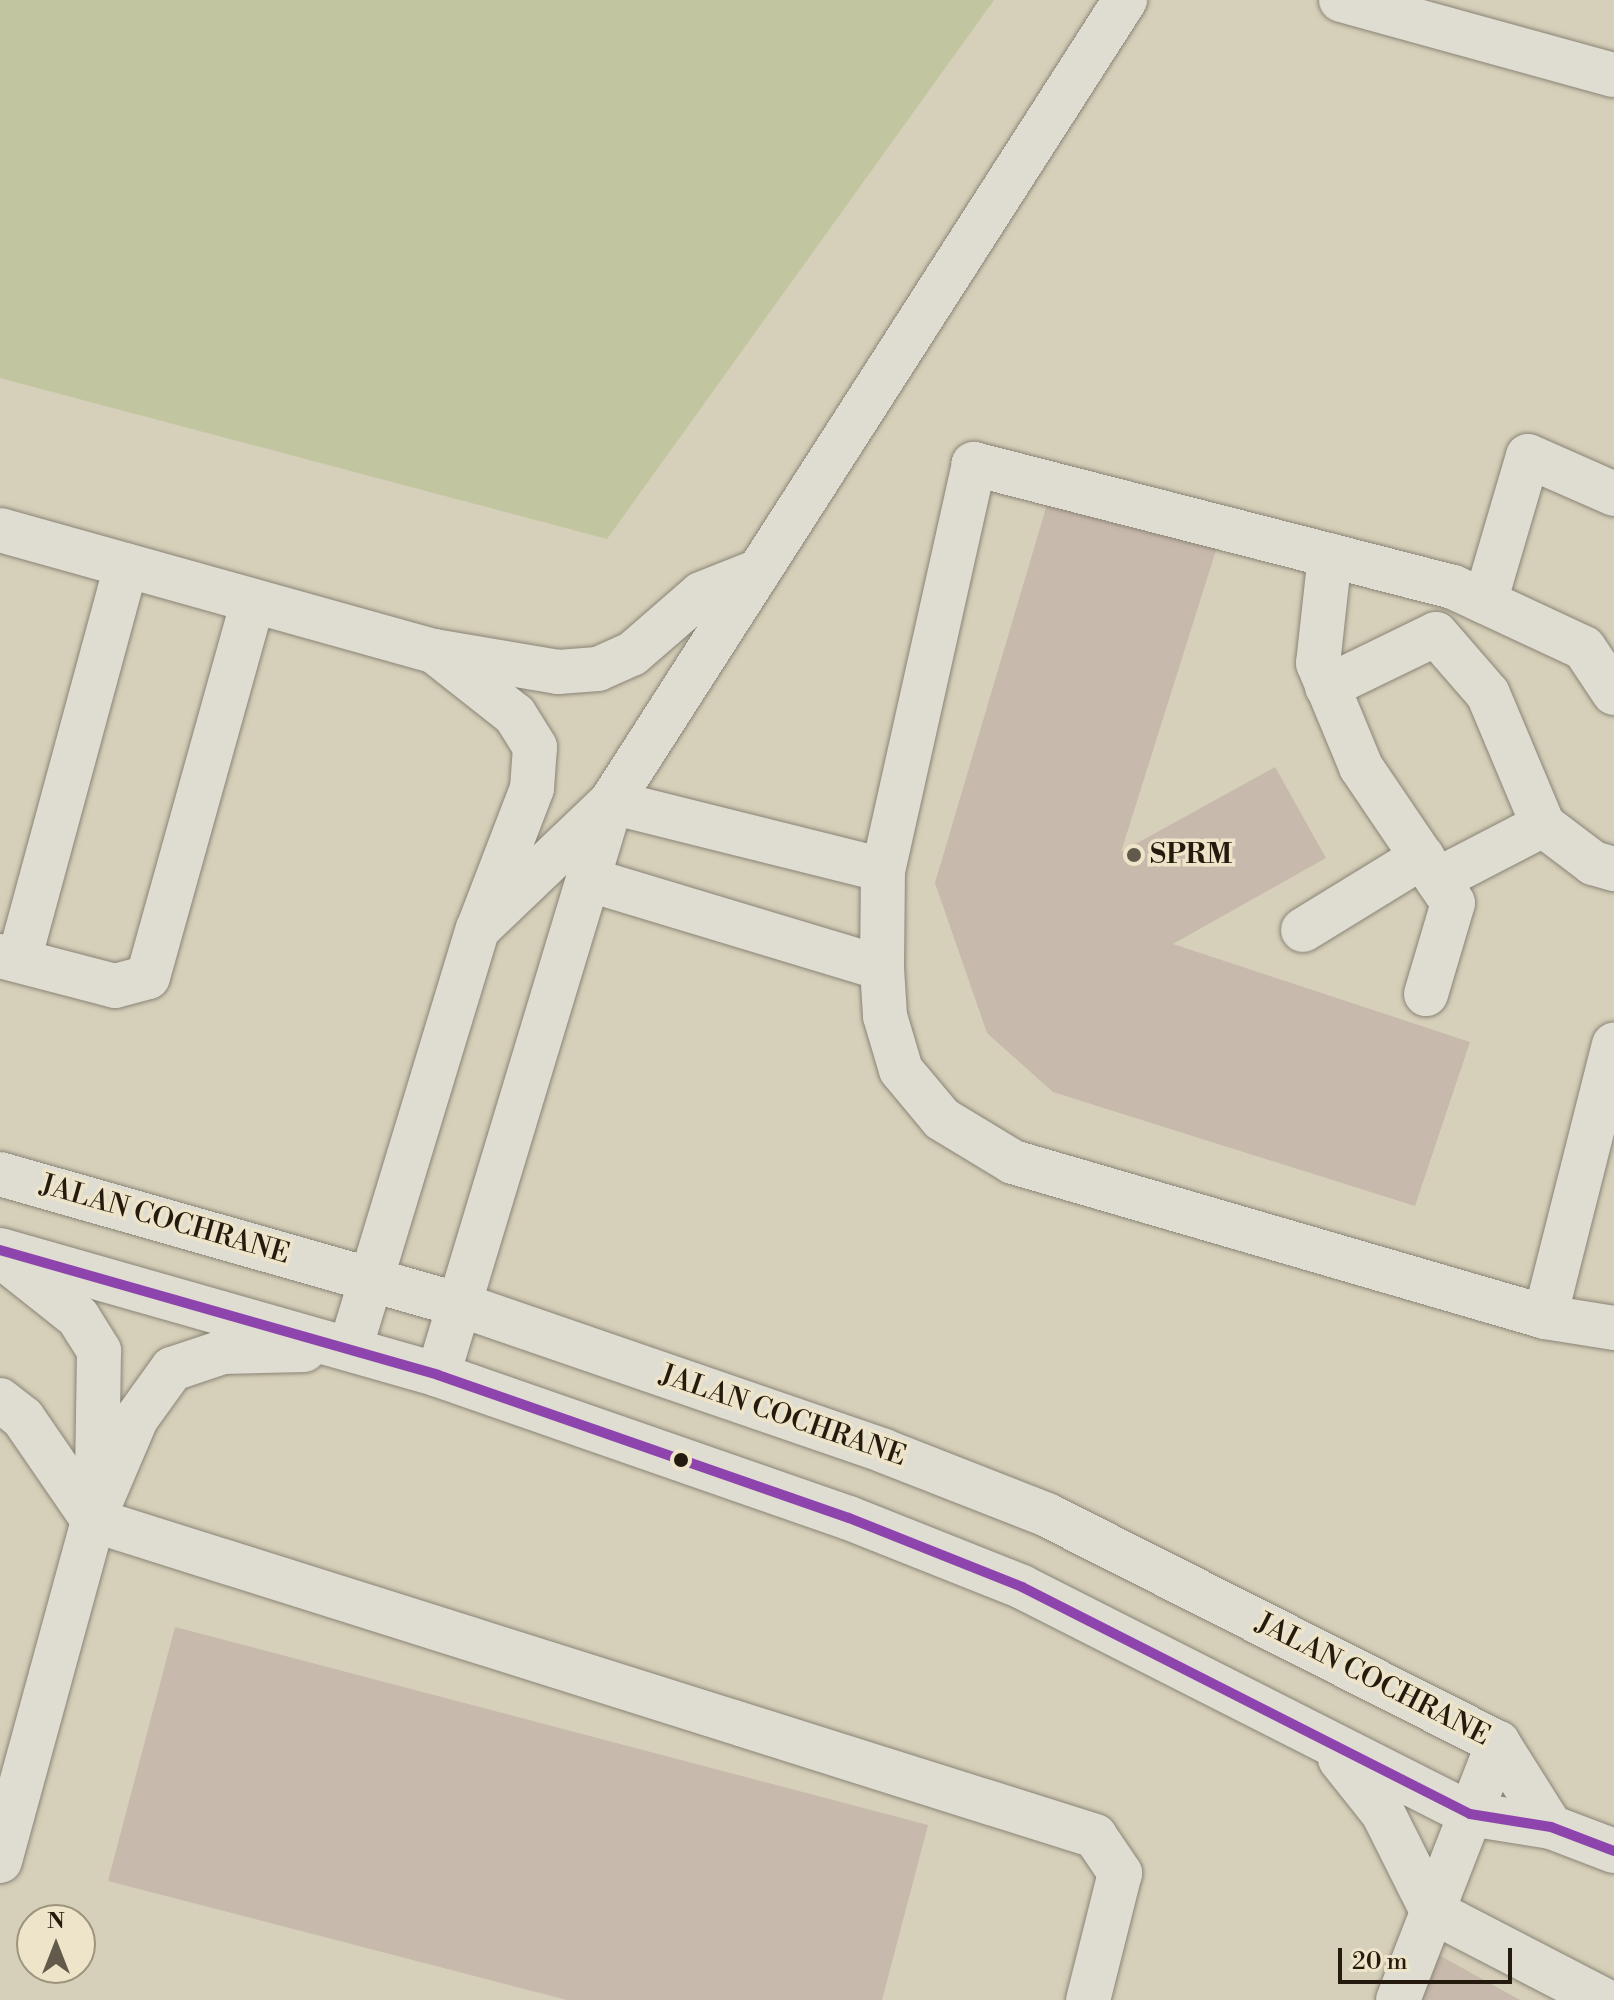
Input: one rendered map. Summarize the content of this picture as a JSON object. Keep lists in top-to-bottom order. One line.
{"streets":{"street":["JALAN COCHRANE"]},"places":["SPRM"],"scale_bar":"20 m","north":"top"}
